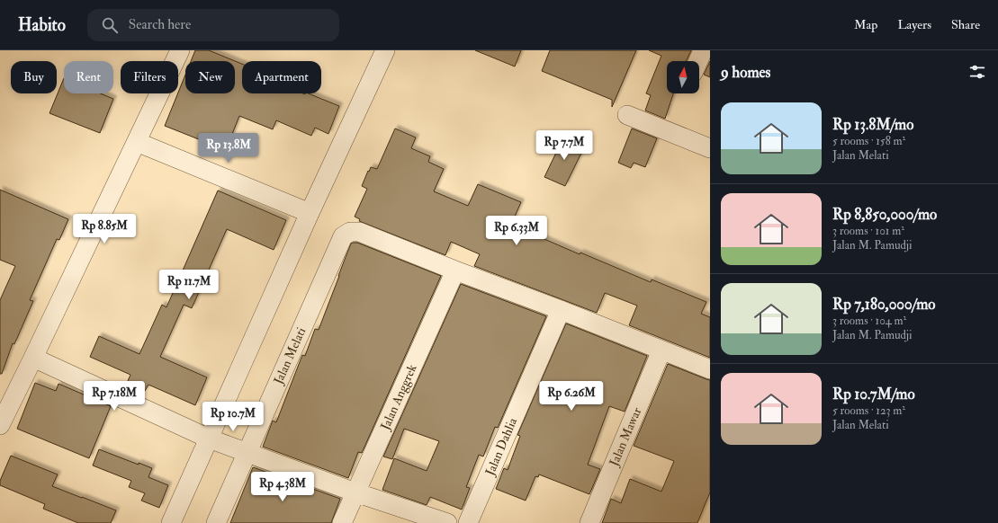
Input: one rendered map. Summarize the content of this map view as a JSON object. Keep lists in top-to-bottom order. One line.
{"streets":{"street":["Jalan Melati","Jalan Anggrek","Jalan Mawar","Jalan Dahlia"]},"crossings":[["Jalan Melati","Jalan Anggrek"]],"north":"top","page":{"header":"Habito","search":"Search here","nav":["Map","Layers","Share"],"heading":"9 homes","chip":["Buy","Rent","Filters","New","Apartment"],"list":[{"name":"Rp 13.8M/mo","note":"5 rooms · 158 m² · Jalan Melati"},{"name":"Rp 8,850,000/mo","note":"3 rooms · 101 m² · Jalan M. Pamudji"},{"name":"Rp 7,180,000/mo","note":"3 rooms · 104 m² · Jalan M. Pamudji"},{"name":"Rp 10.7M/mo","note":"5 rooms · 123 m² · Jalan Melati"}],"price":["Rp 7.7M","Rp 13.8M","Rp 8.85M","Rp 6.33M","Rp 11.7M","Rp 7.18M","Rp 6.26M","Rp 10.7M","Rp 4.38M"]}}
